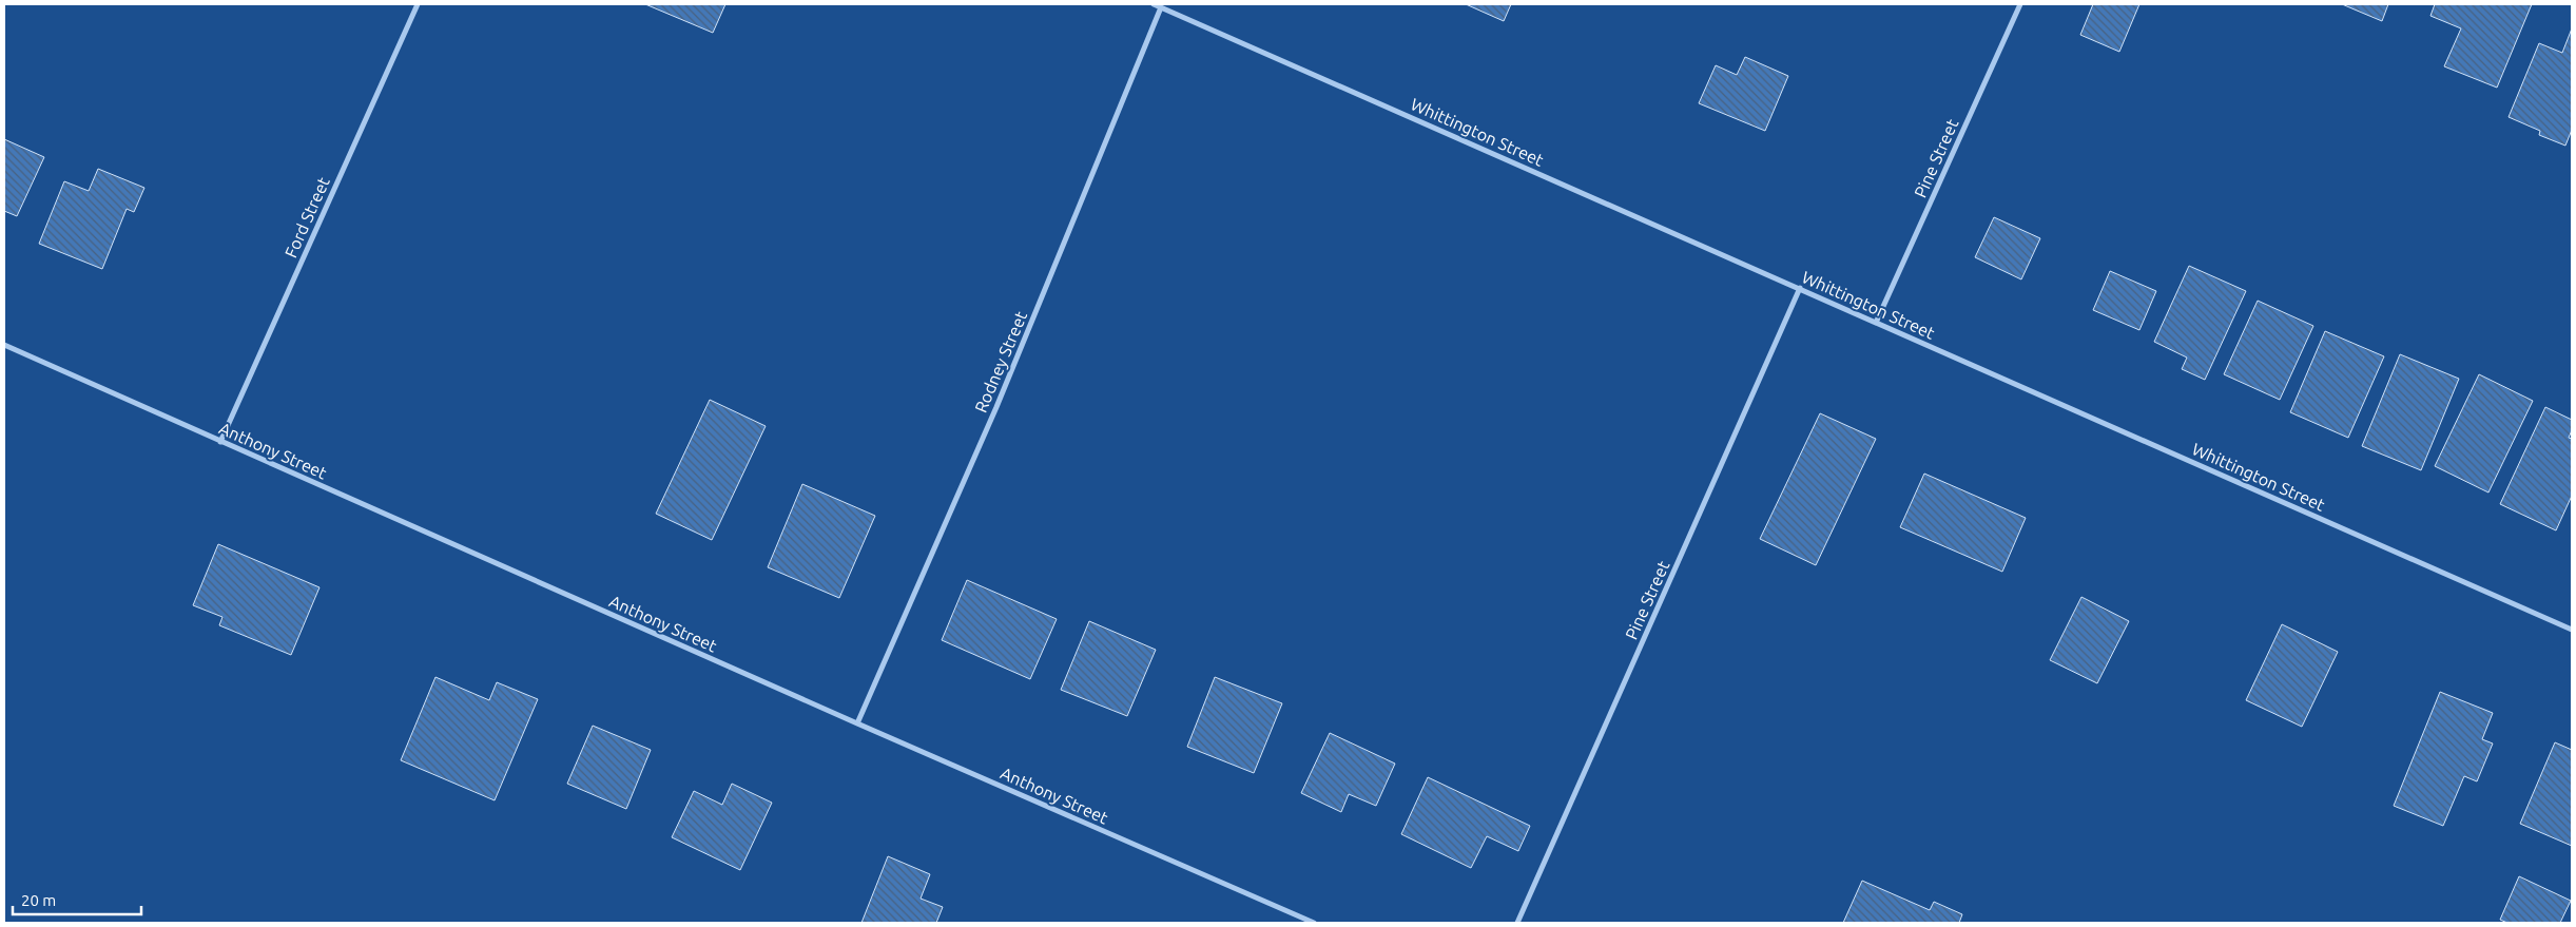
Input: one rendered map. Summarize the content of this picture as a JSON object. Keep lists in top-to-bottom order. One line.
{"streets":{"street":["Whittington Street","Pine Street","Ford Street","Rodney Street","Anthony Street"]},"crossings":[["Whittington Street","Pine Street"],["Whittington Street","Rodney Street"],["Ford Street","Anthony Street"],["Rodney Street","Anthony Street"]],"scale_bar":"20 m"}
